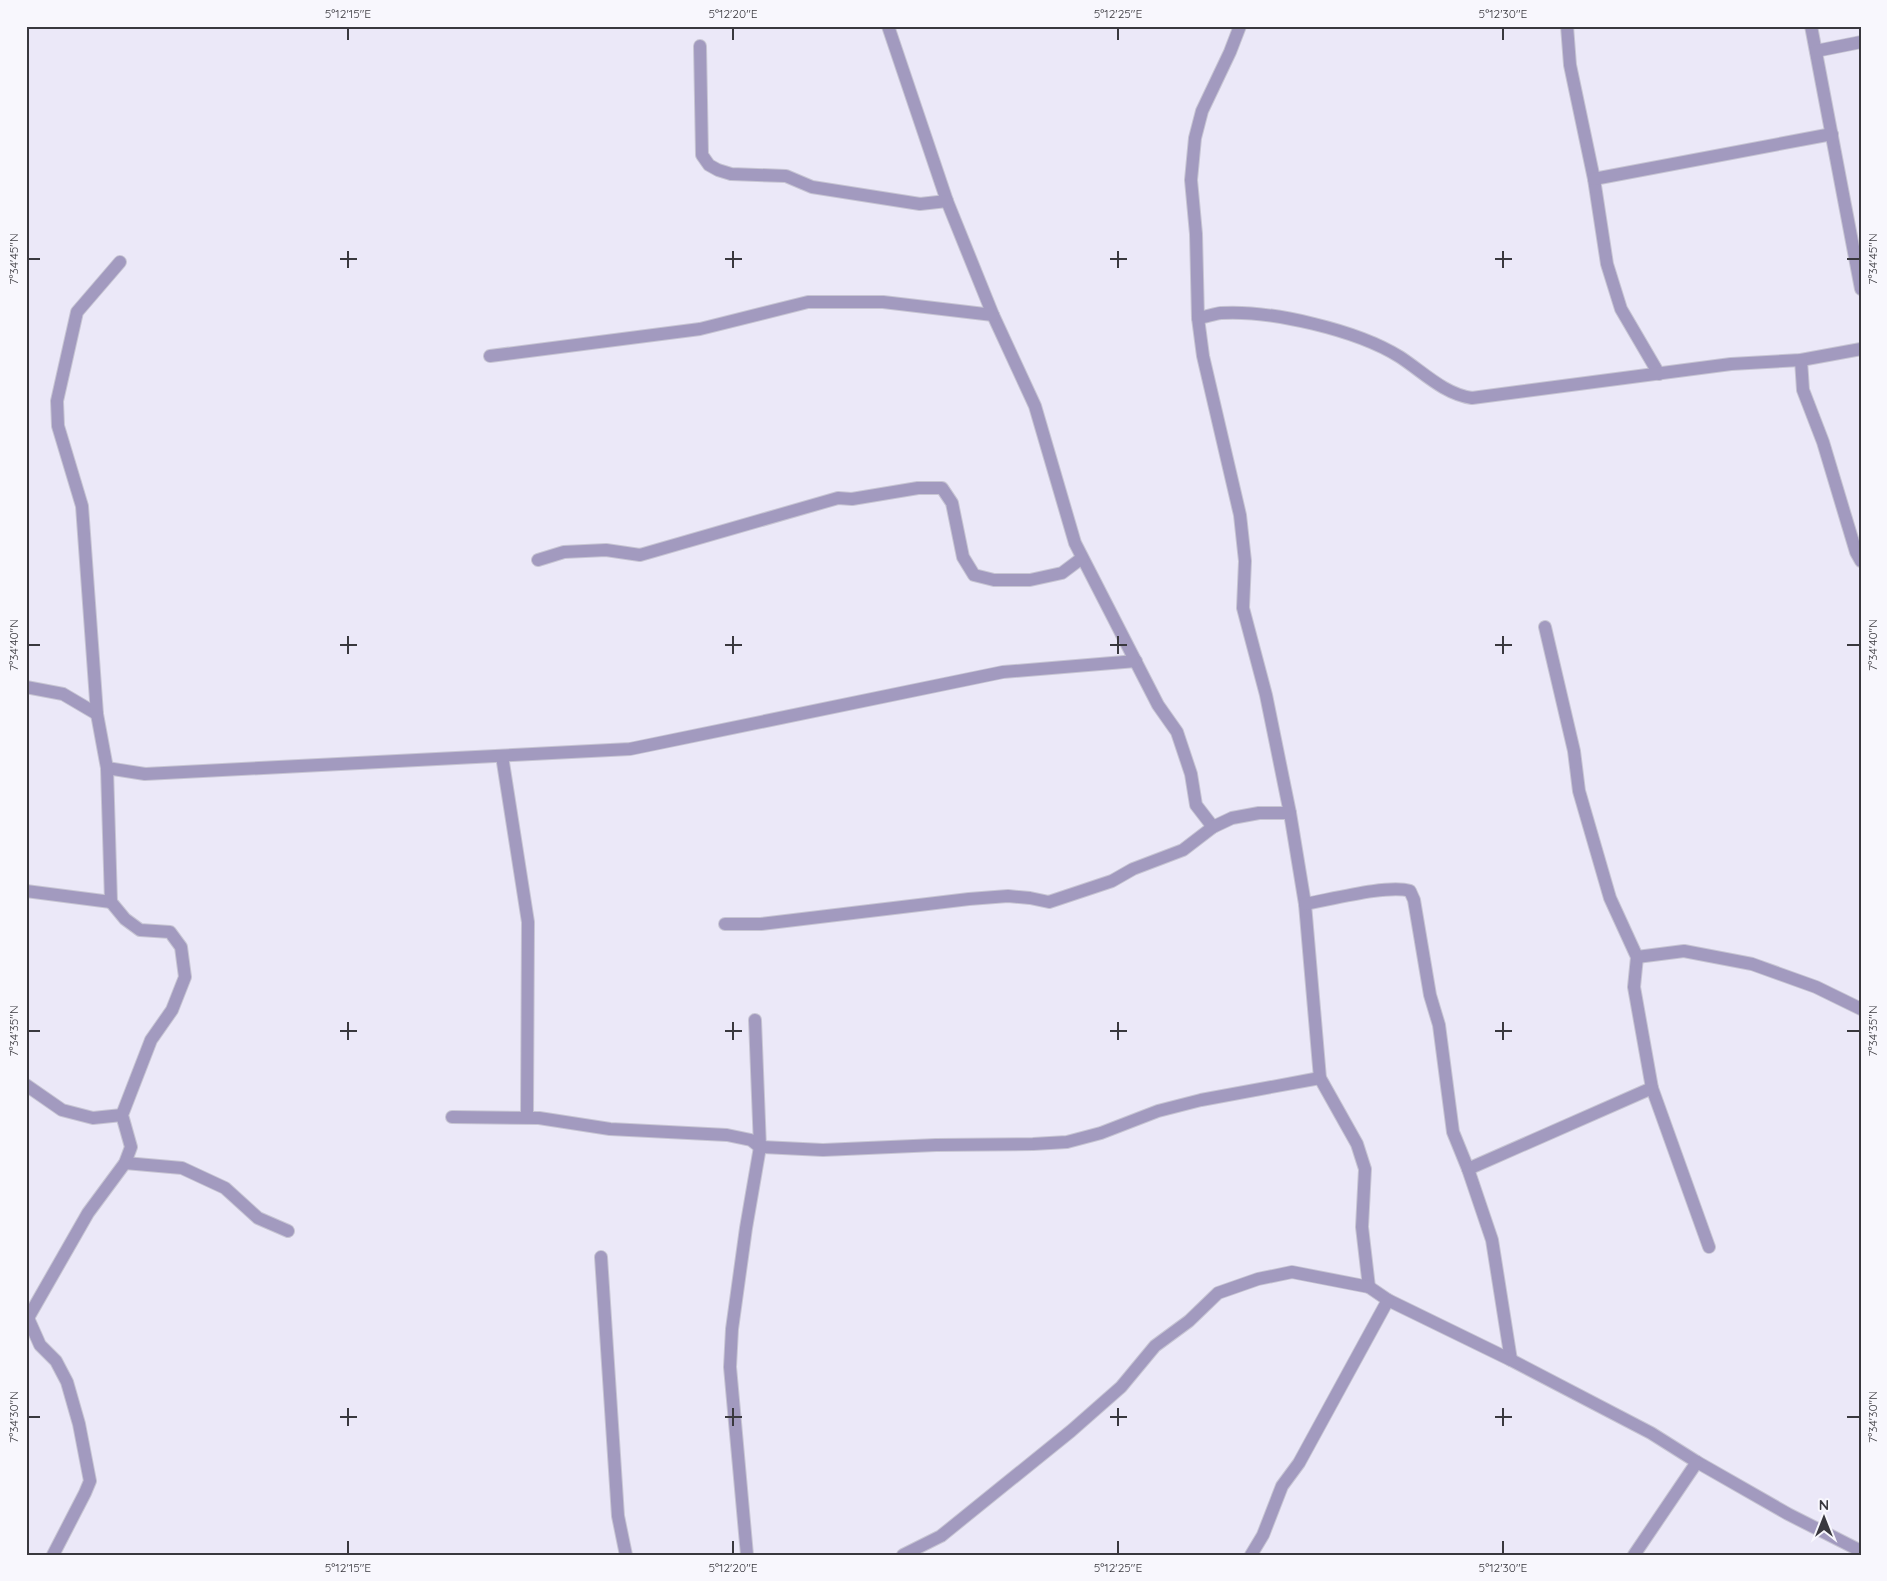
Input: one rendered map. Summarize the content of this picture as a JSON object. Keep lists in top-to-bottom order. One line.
{"north":"top","coordinates":["5°12'15\"E","5°12'20\"E","5°12'25\"E","5°12'30\"E","7°34'45\"N","7°34'40\"N","7°34'35\"N","7°34'30\"N"]}
